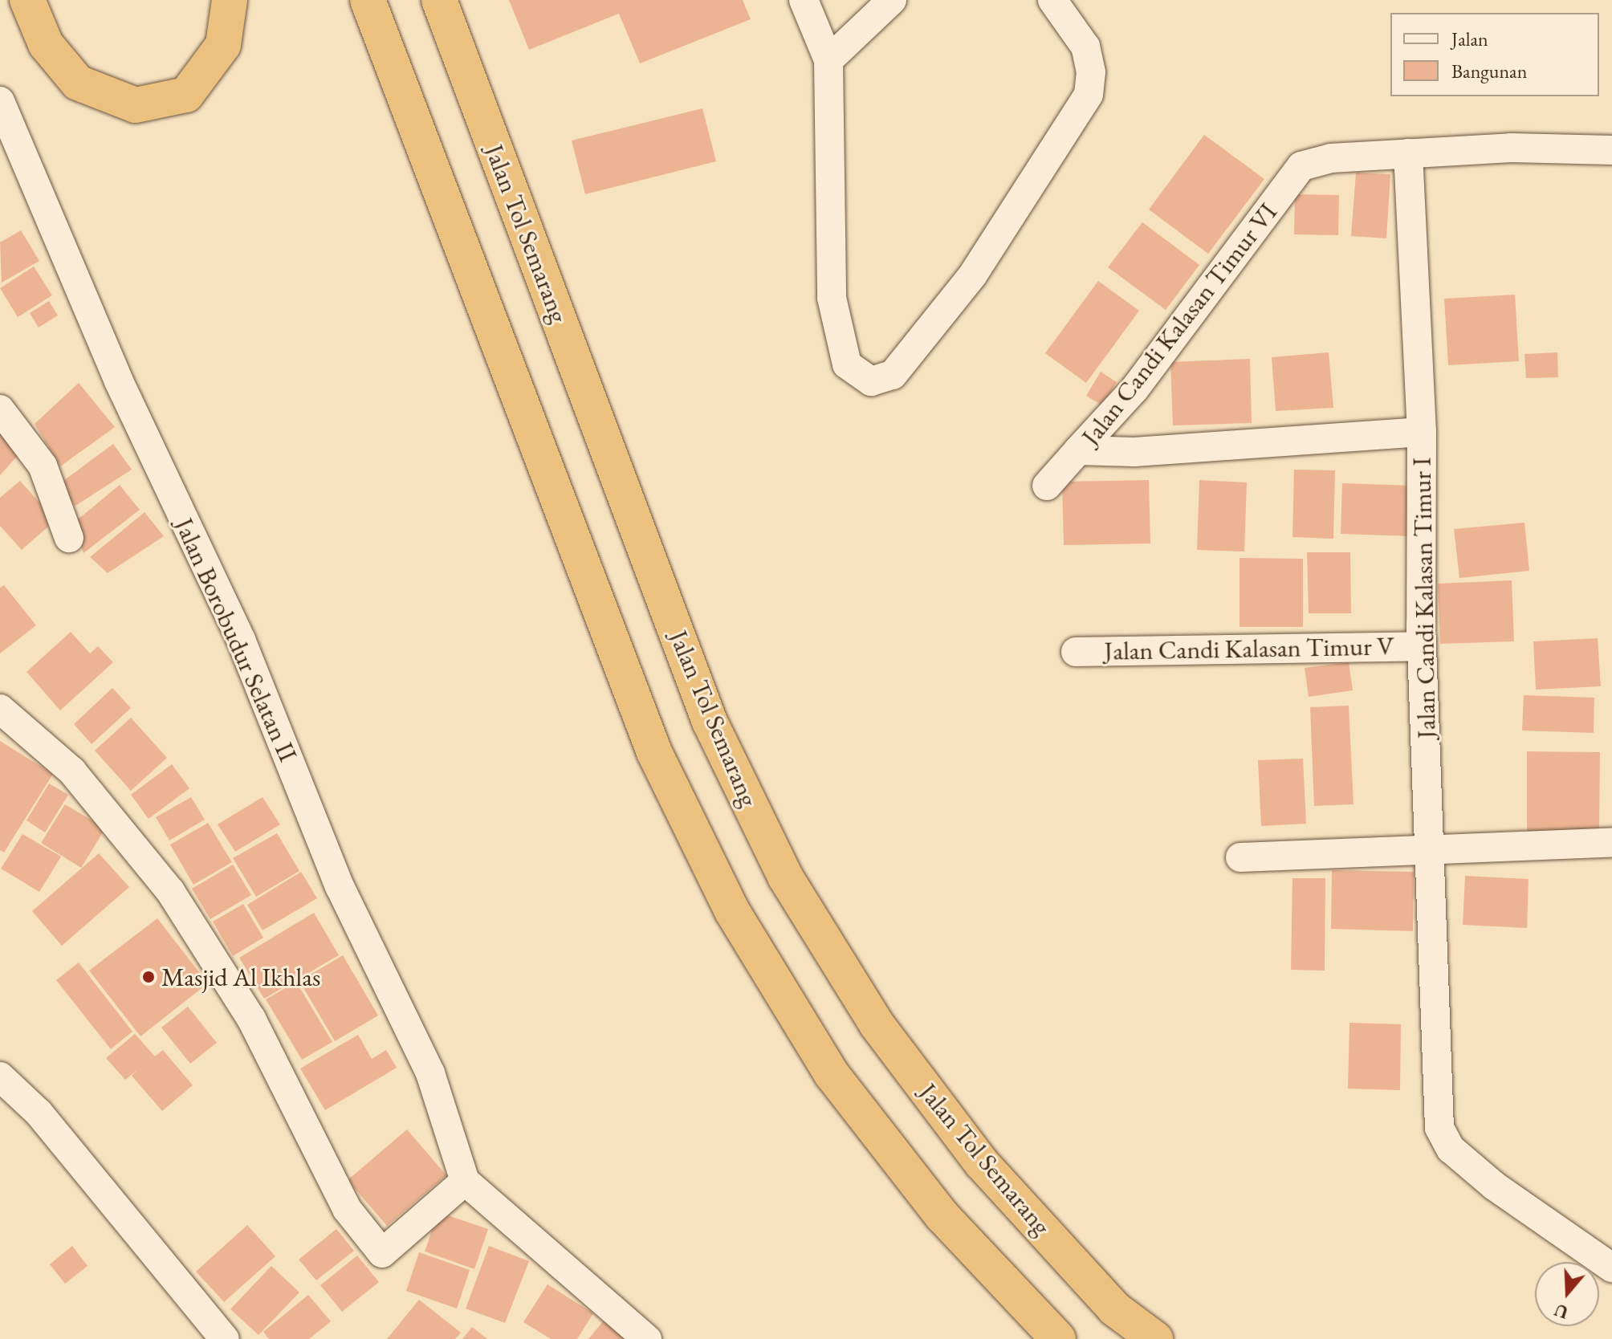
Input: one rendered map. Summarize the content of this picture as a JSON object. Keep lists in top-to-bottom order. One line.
{"streets":{"highway":["Jalan Tol Semarang"],"street":["Jalan Candi Kalasan Timur VI","Jalan Candi Kalasan Timur I","Jalan Borobudur Selatan II","Jalan Candi Kalasan Timur V"]},"crossings":[["Jalan Candi Kalasan Timur VI","Jalan Candi Kalasan Timur I"],["Jalan Candi Kalasan Timur I","Jalan Candi Kalasan Timur V"]],"places":["Masjid Al Ikhlas"],"legend":["Jalan","Bangunan"],"north":"bottom"}
